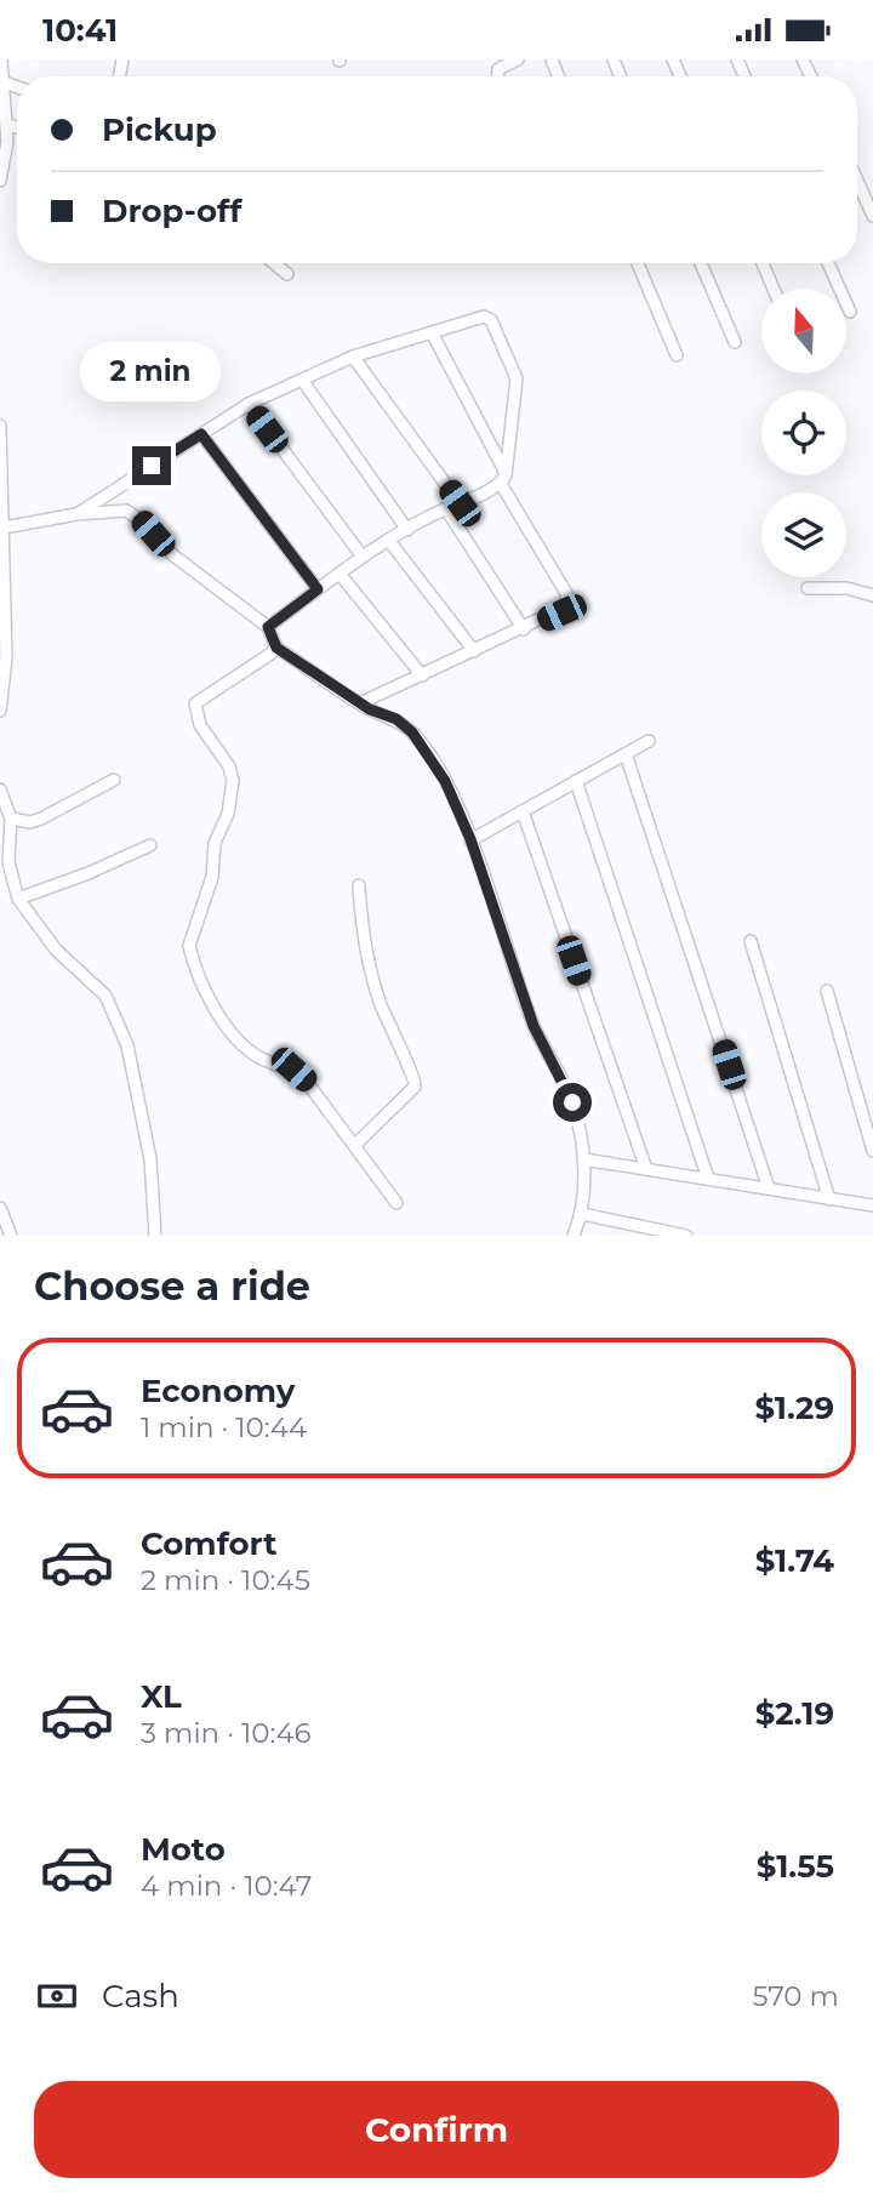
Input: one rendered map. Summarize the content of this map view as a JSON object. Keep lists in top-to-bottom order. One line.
{"north":"top","page":{"status":"10:41","banner":["Pickup","Drop-off"],"bubble":"2 min","heading":"Choose a ride","list":[{"name":"Economy","note":"1 min · 10:44","value":"$1.29"},{"name":"Comfort","note":"2 min · 10:45","value":"$1.74"},{"name":"XL","note":"3 min · 10:46","value":"$2.19"},{"name":"Moto","note":"4 min · 10:47","value":"$1.55"}],"pay":["Cash","570 m"],"buttons":"Confirm"}}
